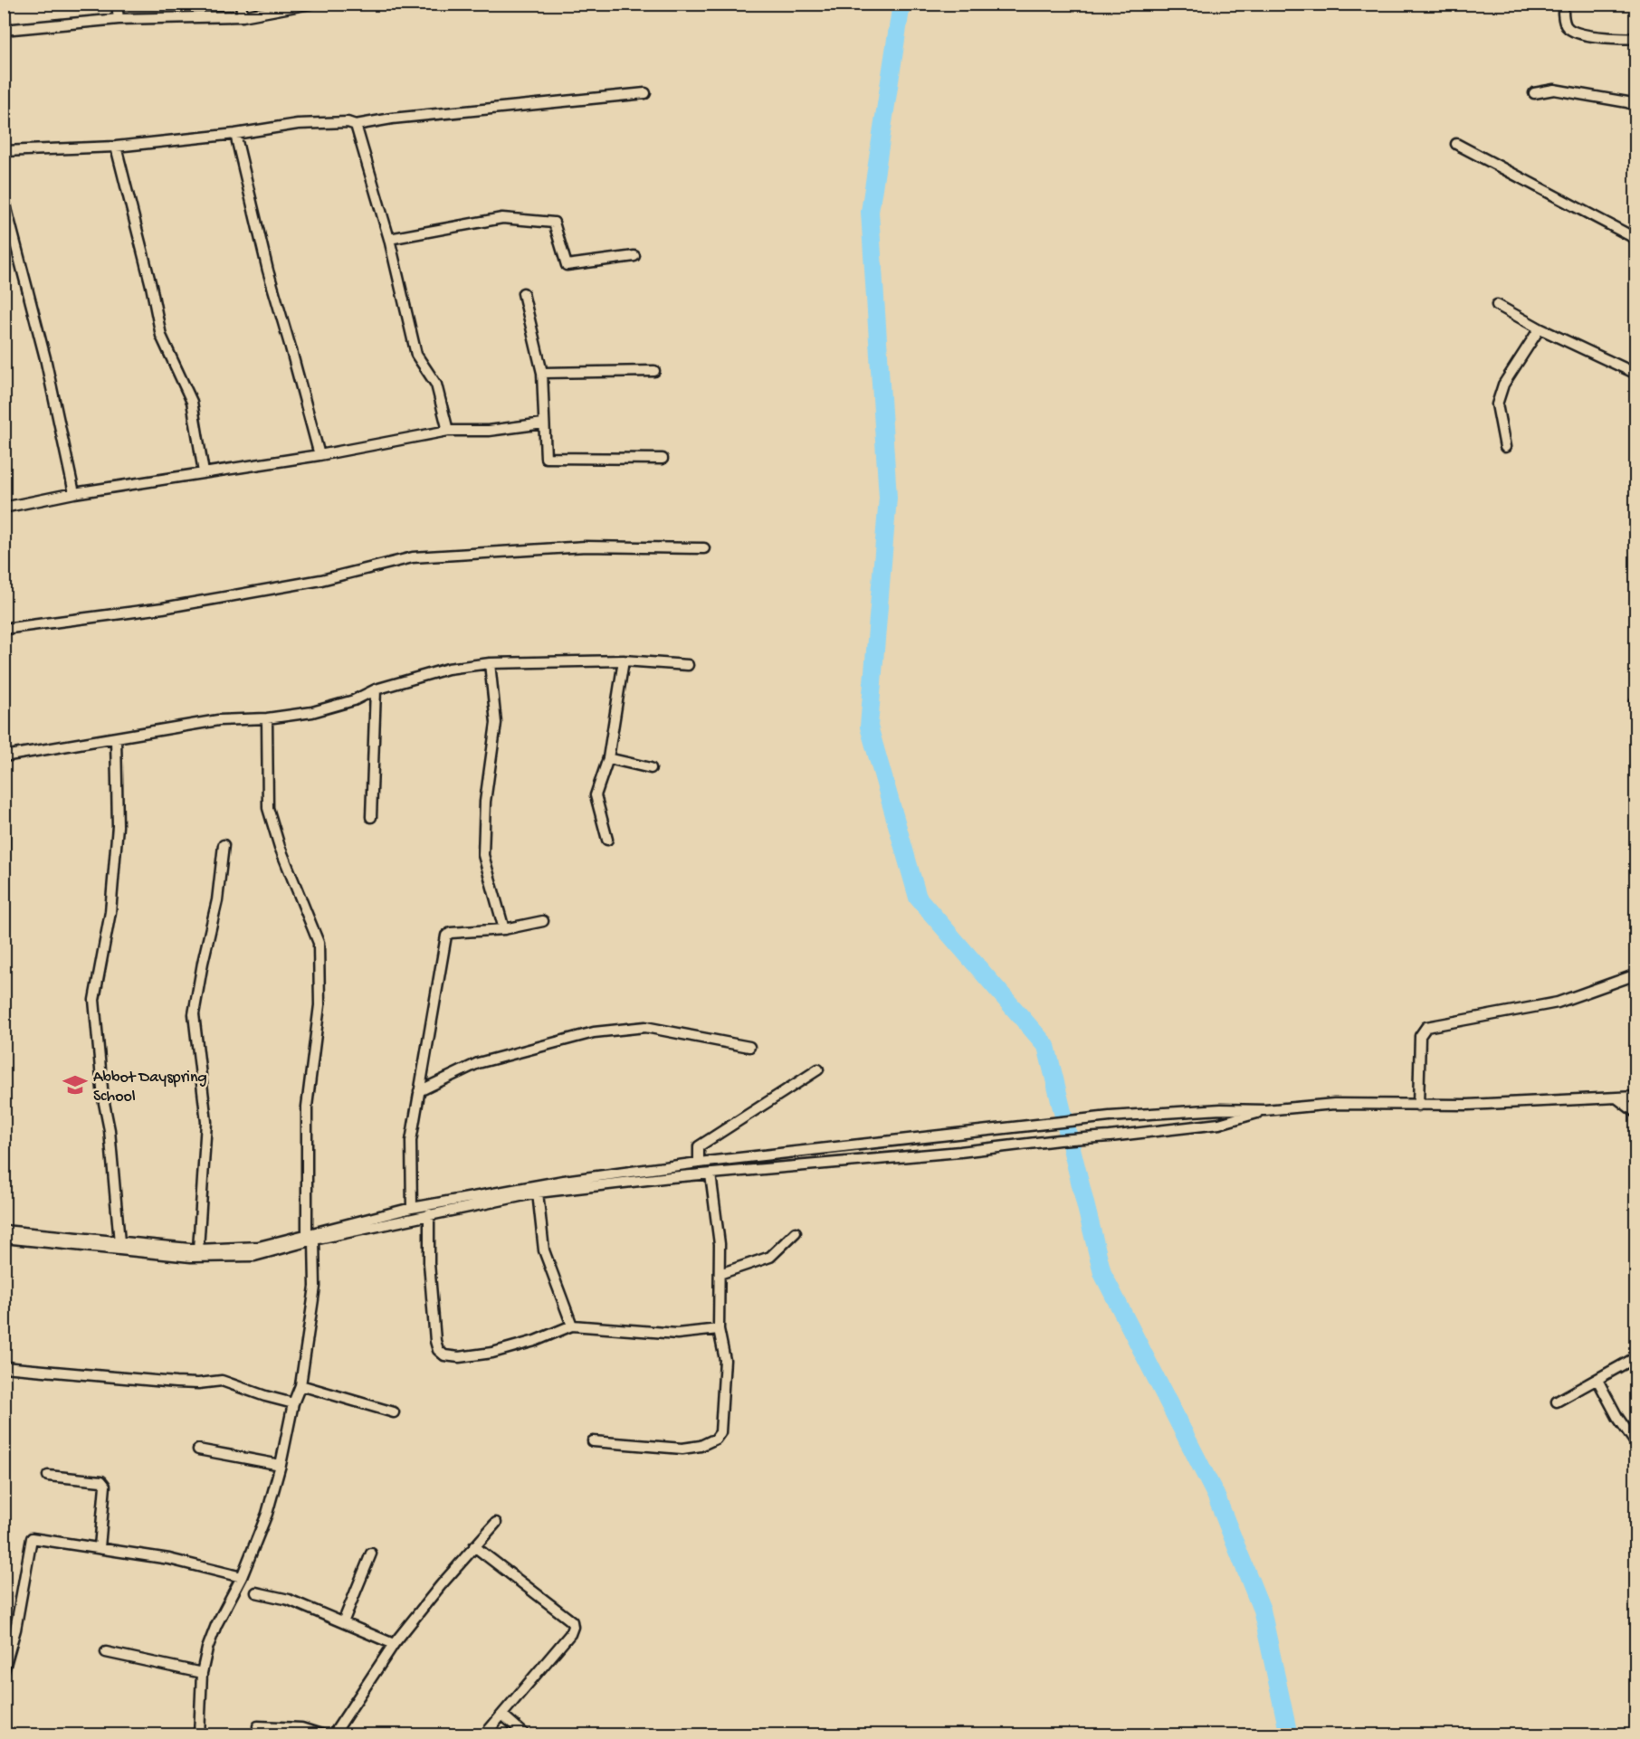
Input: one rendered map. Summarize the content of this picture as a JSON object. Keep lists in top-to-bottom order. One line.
{"places":{"school or university":["Abbot Dayspring School"]}}
